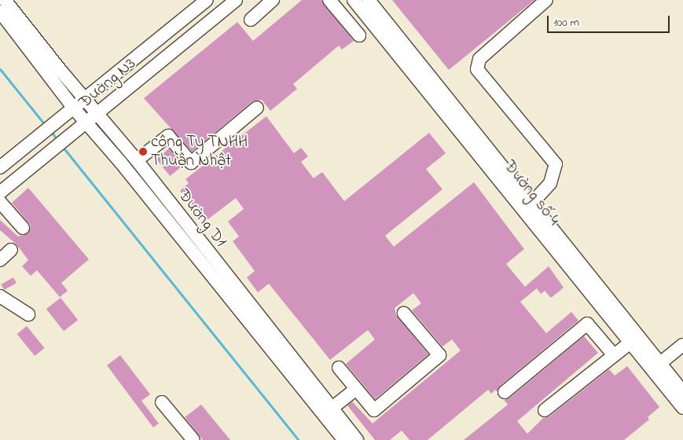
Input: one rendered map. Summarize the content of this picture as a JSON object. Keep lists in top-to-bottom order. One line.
{"streets":{"street":["Đường N3","Đường số 4","Đường D1"]},"crossings":[["Đường N3","Đường D1"]],"places":["công Ty TNHH Thuận Nhật"],"scale_bar":"100 m"}
